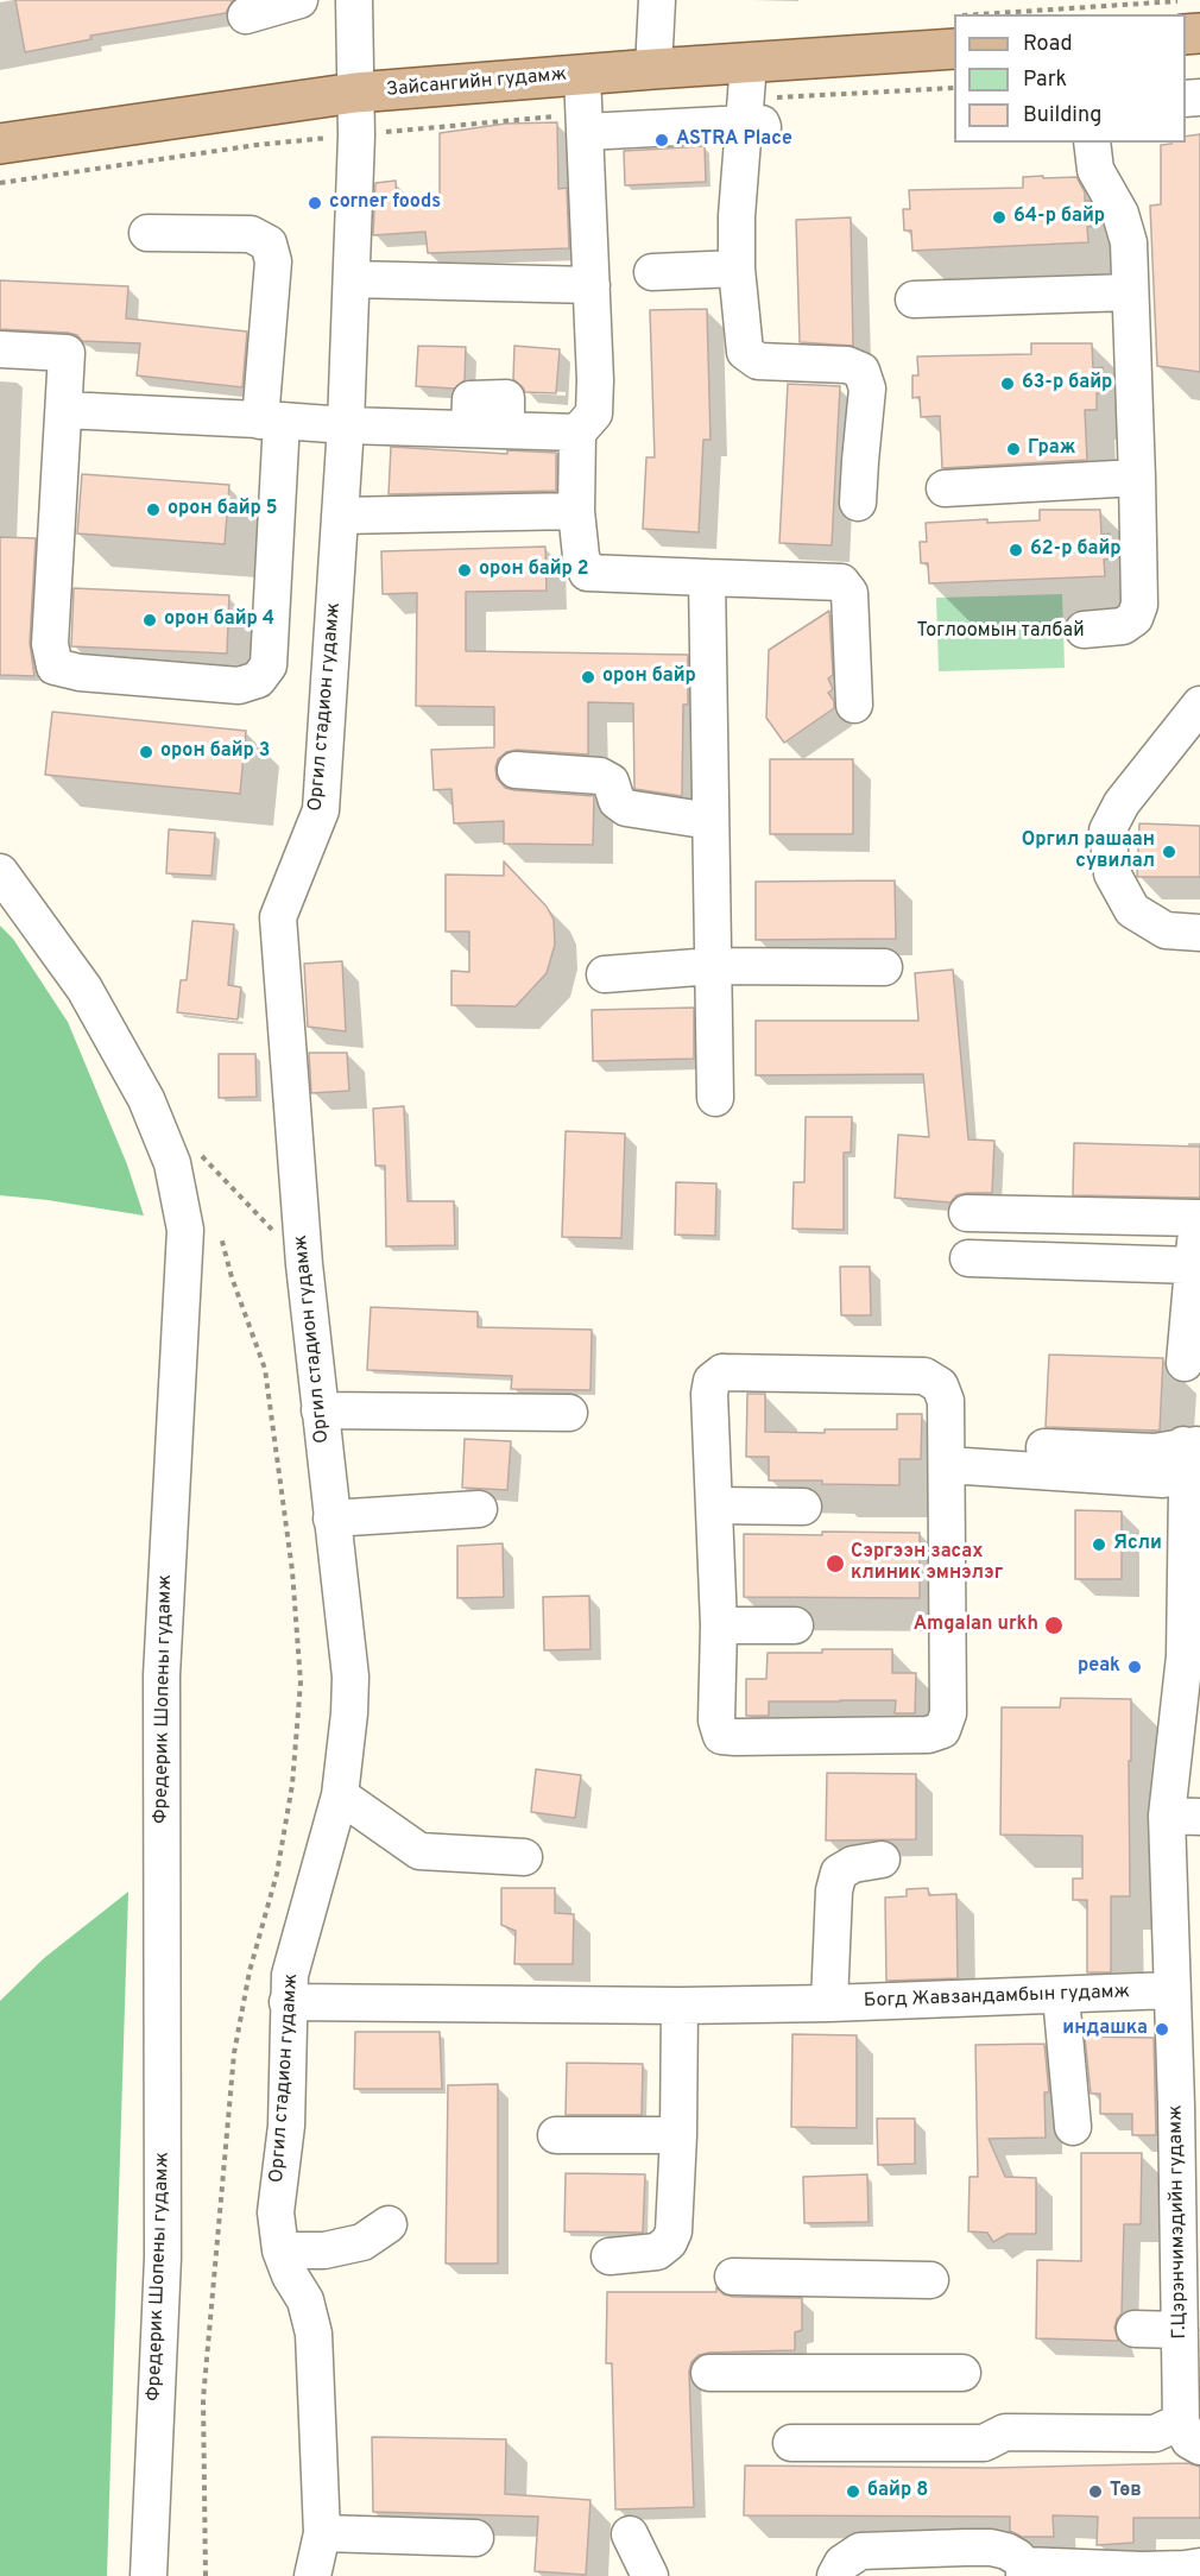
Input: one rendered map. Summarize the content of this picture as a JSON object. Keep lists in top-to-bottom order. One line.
{"streets":{"main road":["Зайсангийн гудамж"],"street":["Оргил стадион гудамж","Фредерик Шопены гудамж","Богд Жавзандамбын гудамж","Г.Цэрэнчимэдийн гудамж"]},"crossings":[["Зайсангийн гудамж","Оргил стадион гудамж"],["Оргил стадион гудамж","Богд Жавзандамбын гудамж"],["Богд Жавзандамбын гудамж","Г.Цэрэнчимэдийн гудамж"]],"parks":["Тоглоомын талбай"],"places":["ASTRA Place","corner foods","64-р байр","63-р байр","Граж","орон байр 5","62-р байр","орон байр 2","орон байр 4","орон байр","орон байр 3","Оргил рашаан сувилал","Ясли","Сэргээн засах клиник эмнэлэг","Amgalan urkh","peak","индашка","байр 8","Төв"],"legend":["Road","Park","Building"]}
